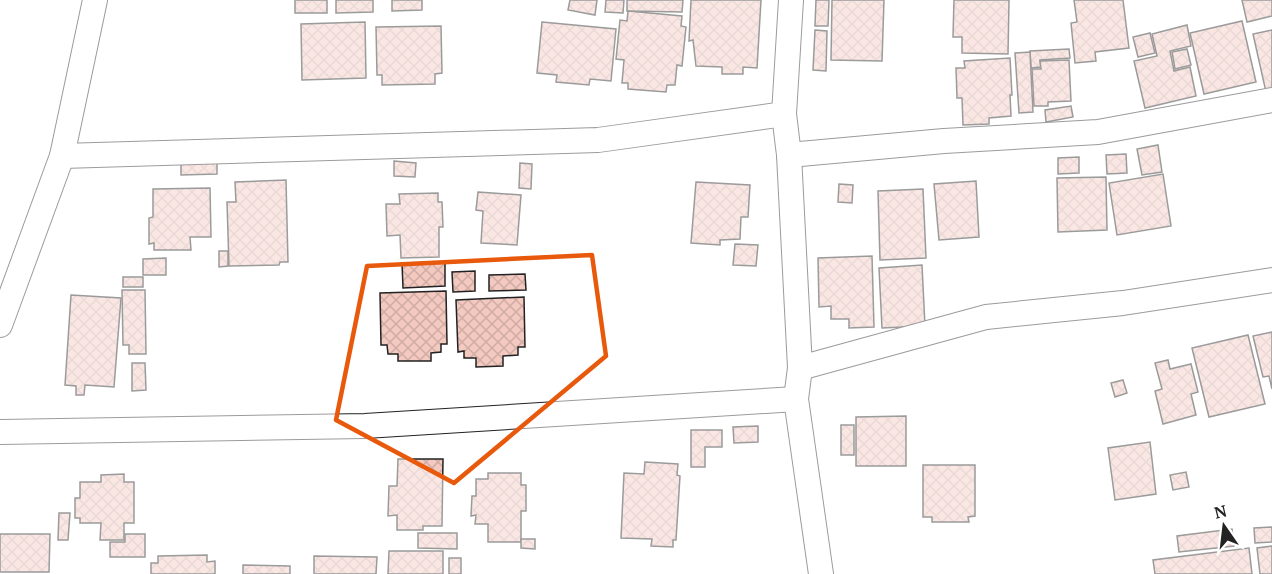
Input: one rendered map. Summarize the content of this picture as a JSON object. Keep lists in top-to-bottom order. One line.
{"north":"top"}
